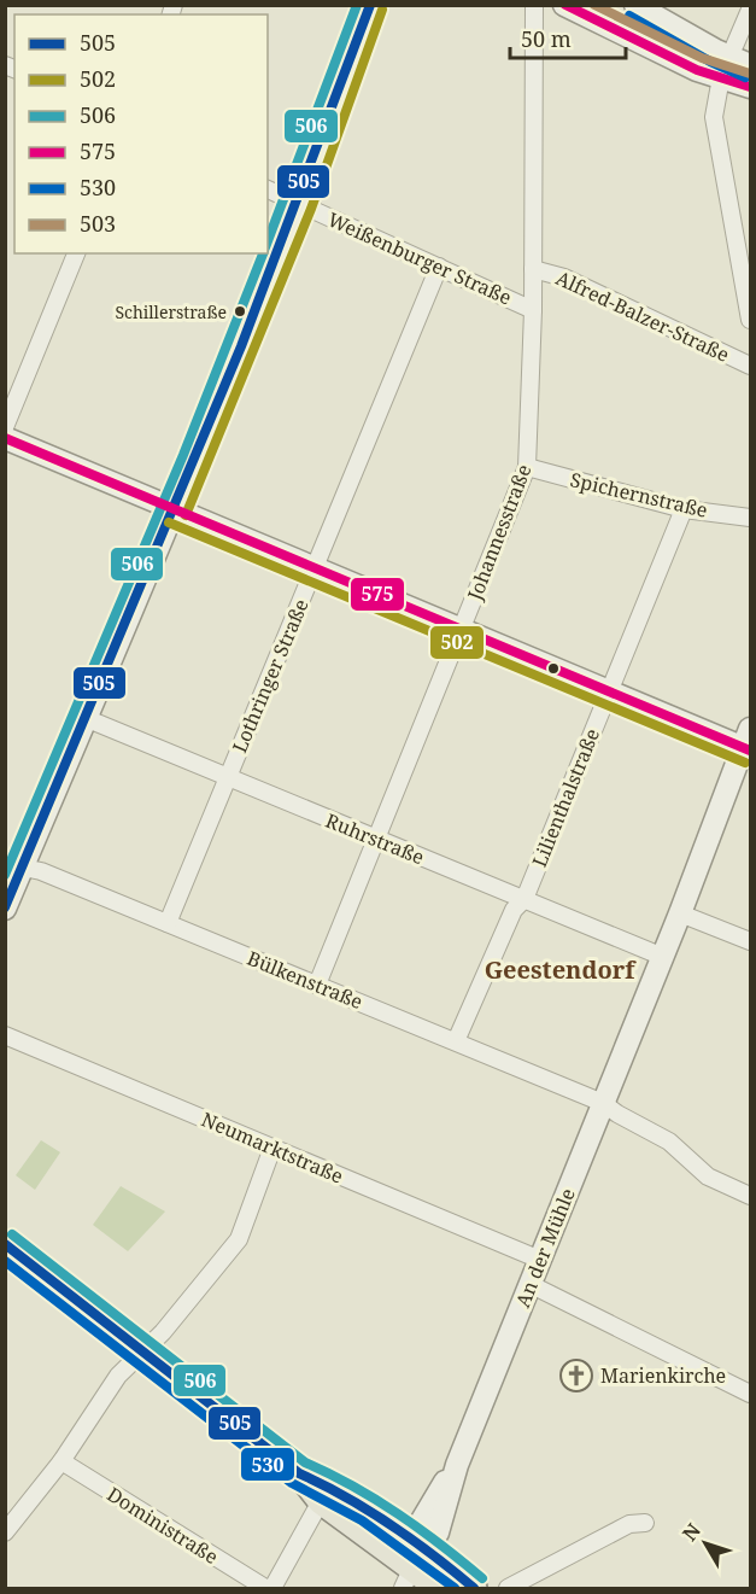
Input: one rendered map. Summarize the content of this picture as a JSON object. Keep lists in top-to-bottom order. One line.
{"streets":{"street":["Weißenburger Straße","Alfred-Balzer-Straße","Spichernstraße","Johannesstraße","Lothringer Straße","Lilienthalstraße","Ruhrstraße","Bülkenstraße","Neumarktstraße","An der Mühle","Doministraße"]},"crossings":[["Weißenburger Straße","Johannesstraße"],["Weißenburger Straße","Lothringer Straße"],["Alfred-Balzer-Straße","Johannesstraße"],["Spichernstraße","Johannesstraße"],["Spichernstraße","Lilienthalstraße"],["Johannesstraße","Ruhrstraße"],["Johannesstraße","Bülkenstraße"],["Lothringer Straße","Ruhrstraße"],["Lothringer Straße","Bülkenstraße"],["Lilienthalstraße","Ruhrstraße"],["Lilienthalstraße","Bülkenstraße"],["Ruhrstraße","An der Mühle"],["Bülkenstraße","An der Mühle"],["Neumarktstraße","An der Mühle"]],"districts":["Geestendorf"],"places":{"other":["Schillerstraße"],"church":["Marienkirche"]},"lines":["transit line 505","transit line 506","transit line 575","transit line 503","transit line 502","transit line 530"],"legend":["505","502","506","575","530","503"],"scale_bar":"50 m","north":"top left"}
